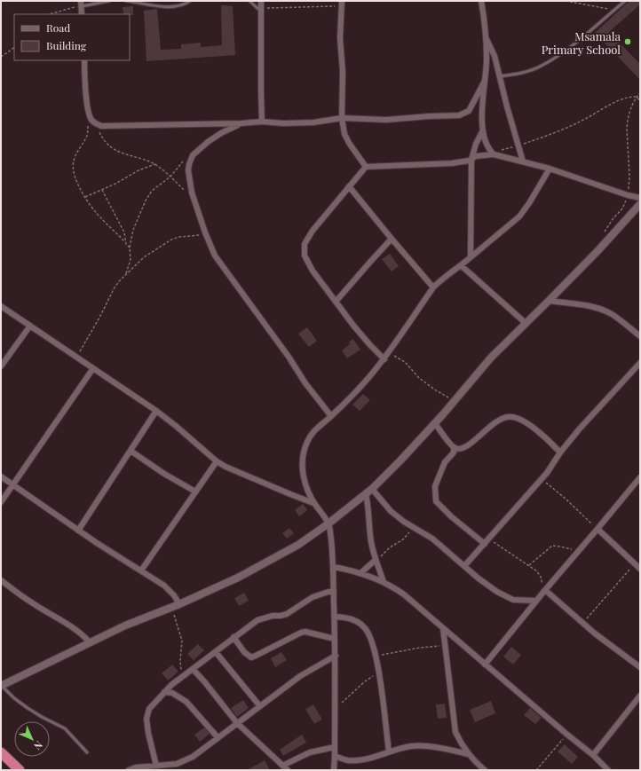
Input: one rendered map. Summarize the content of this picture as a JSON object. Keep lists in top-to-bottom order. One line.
{"places":["Msamala Primary School"],"legend":["Road","Building"],"north":"bottom right"}
